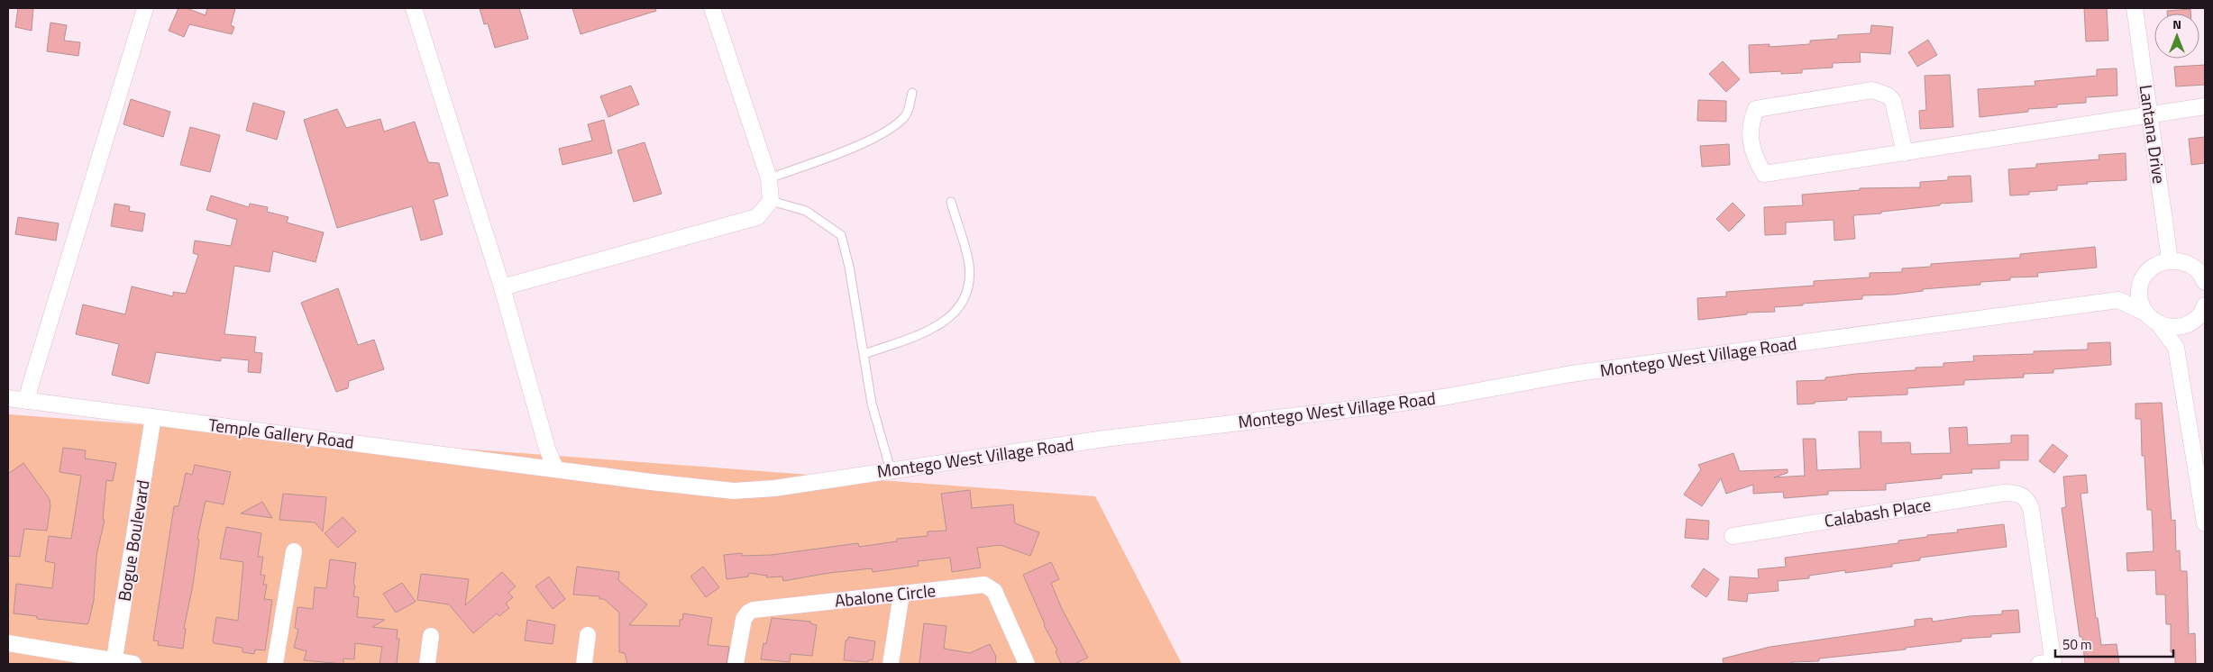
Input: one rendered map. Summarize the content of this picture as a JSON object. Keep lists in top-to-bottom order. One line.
{"streets":{"street":["Lantana Drive","Montego West Village Road","Temple Gallery Road","Calabash Place","Bogue Boulevard","Abalone Circle"]},"crossings":[["Montego West Village Road","Temple Gallery Road"],["Temple Gallery Road","Bogue Boulevard"]],"scale_bar":"50 m","north":"top"}
